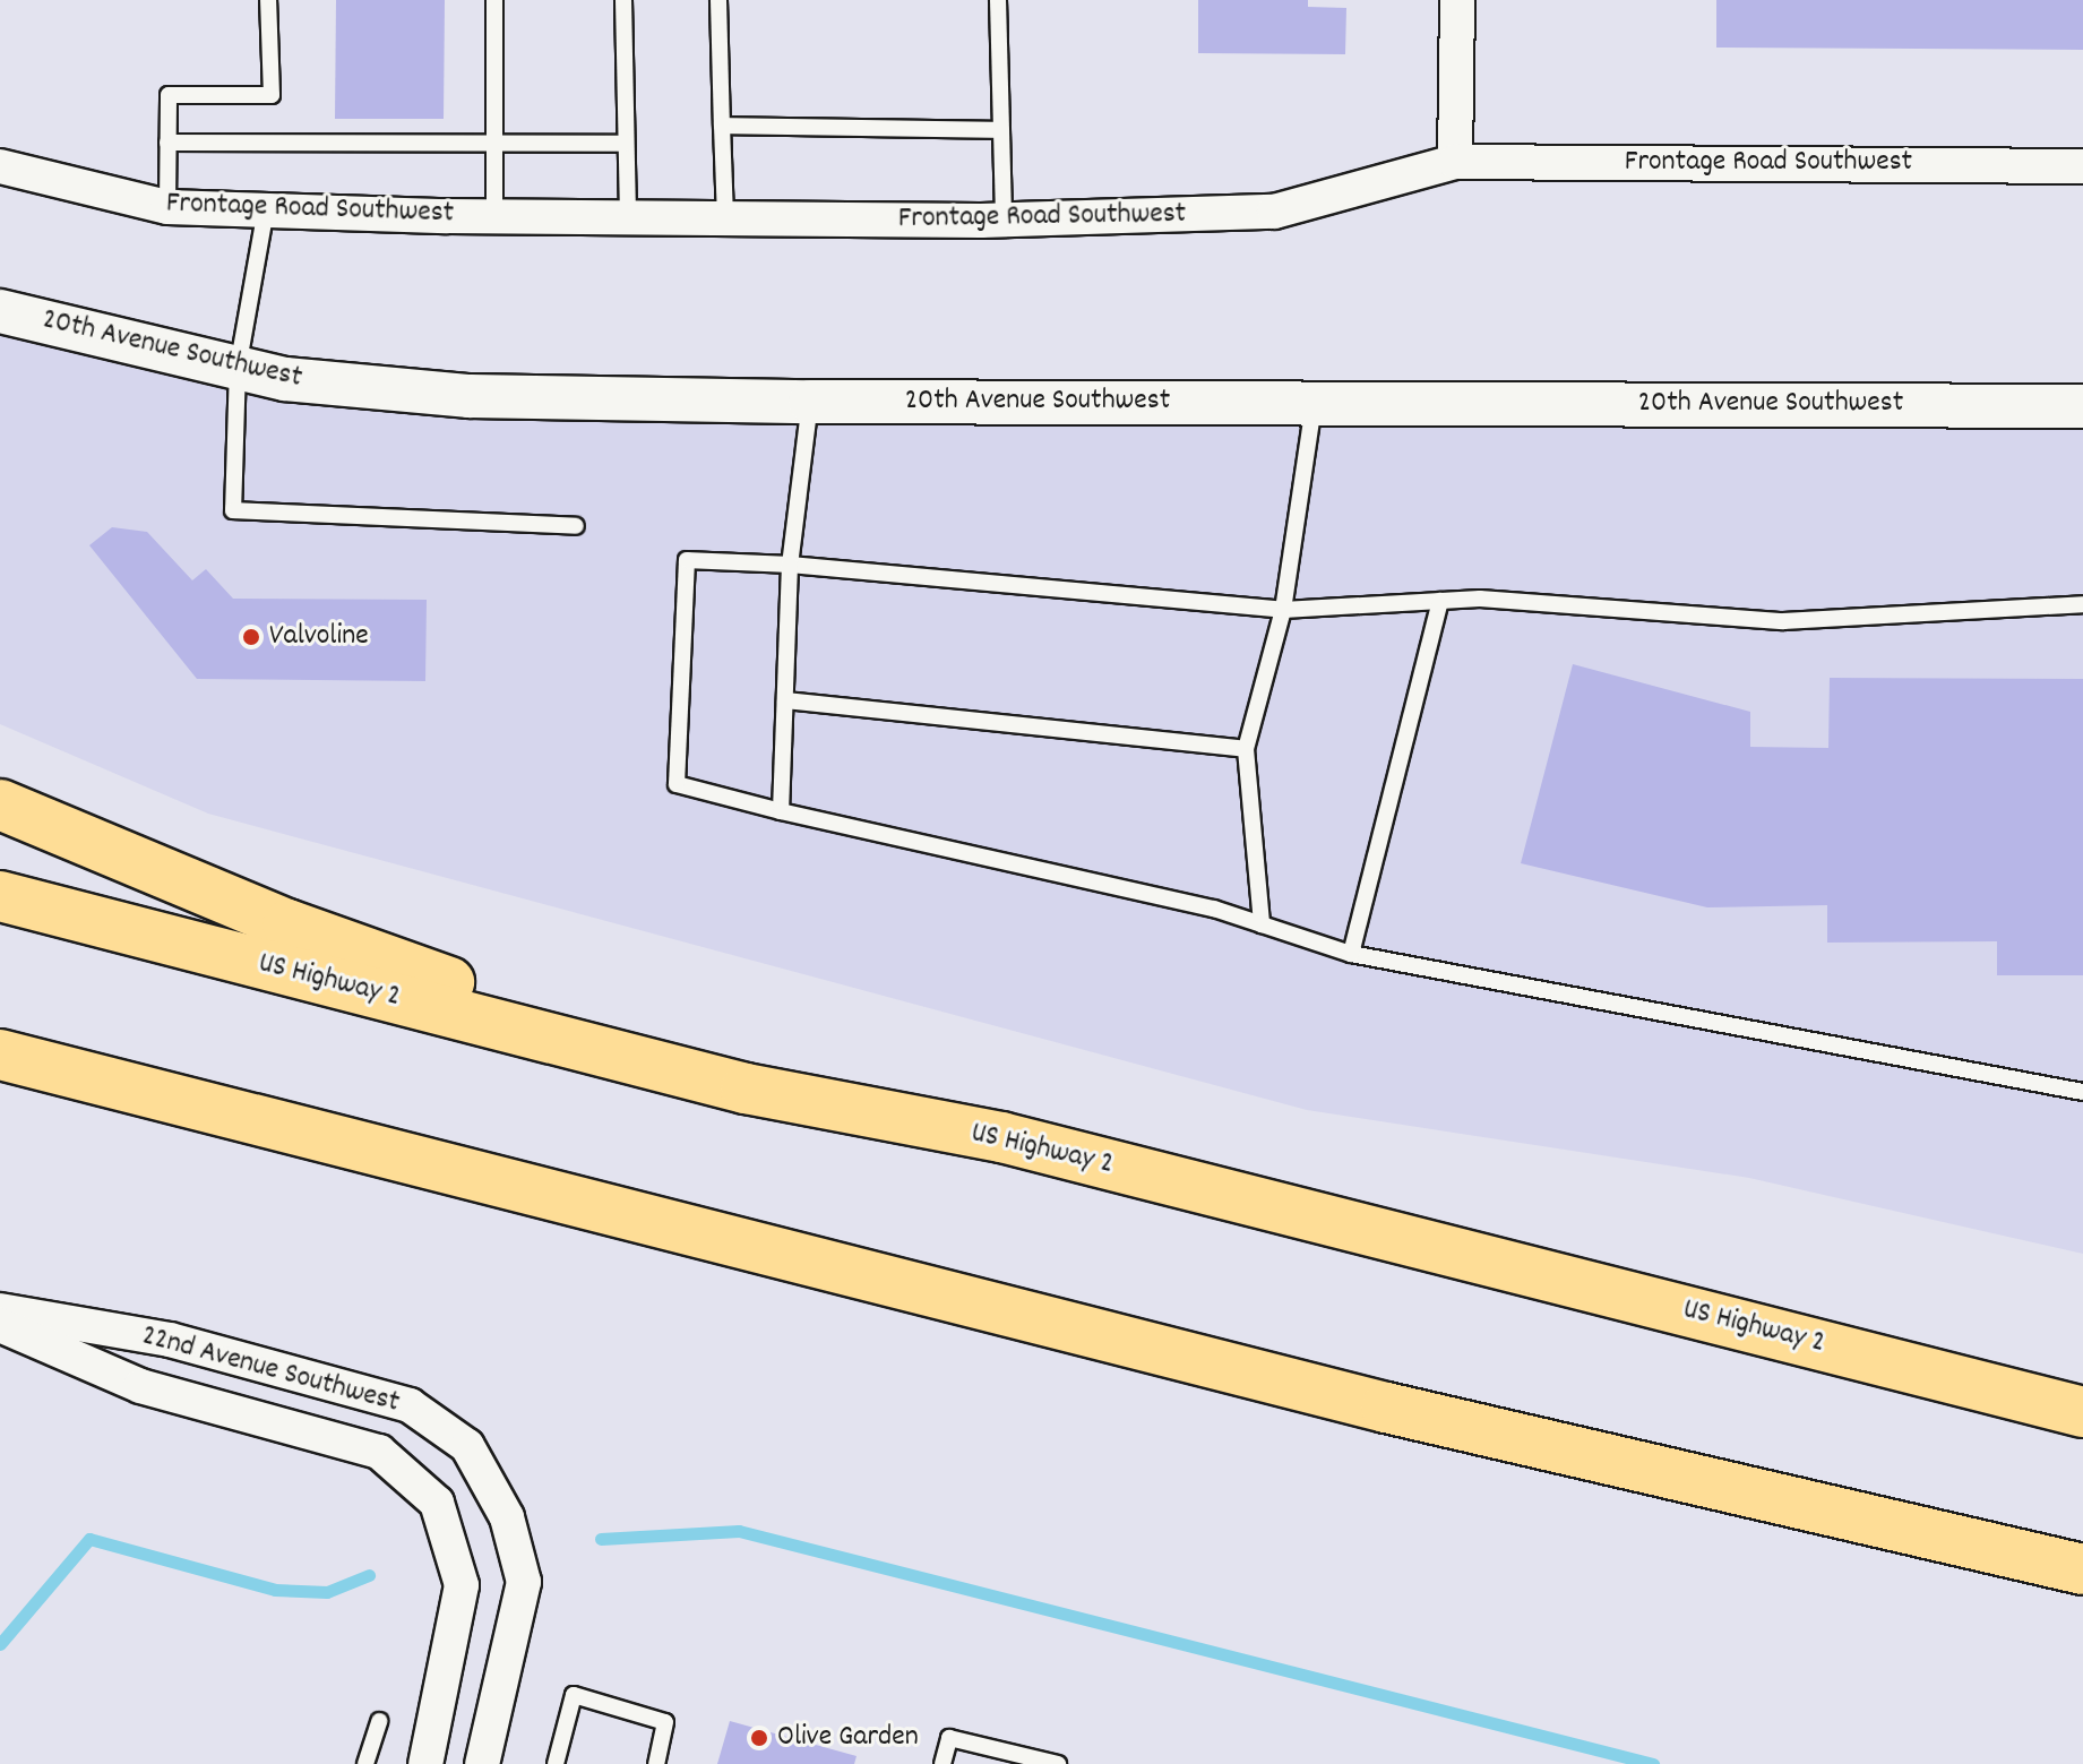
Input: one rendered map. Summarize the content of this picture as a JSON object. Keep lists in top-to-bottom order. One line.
{"streets":{"highway":["US Highway 2"],"street":["Frontage Road Southwest","20th Avenue Southwest","22nd Avenue Southwest"]},"places":["Valvoline","Olive Garden"]}
